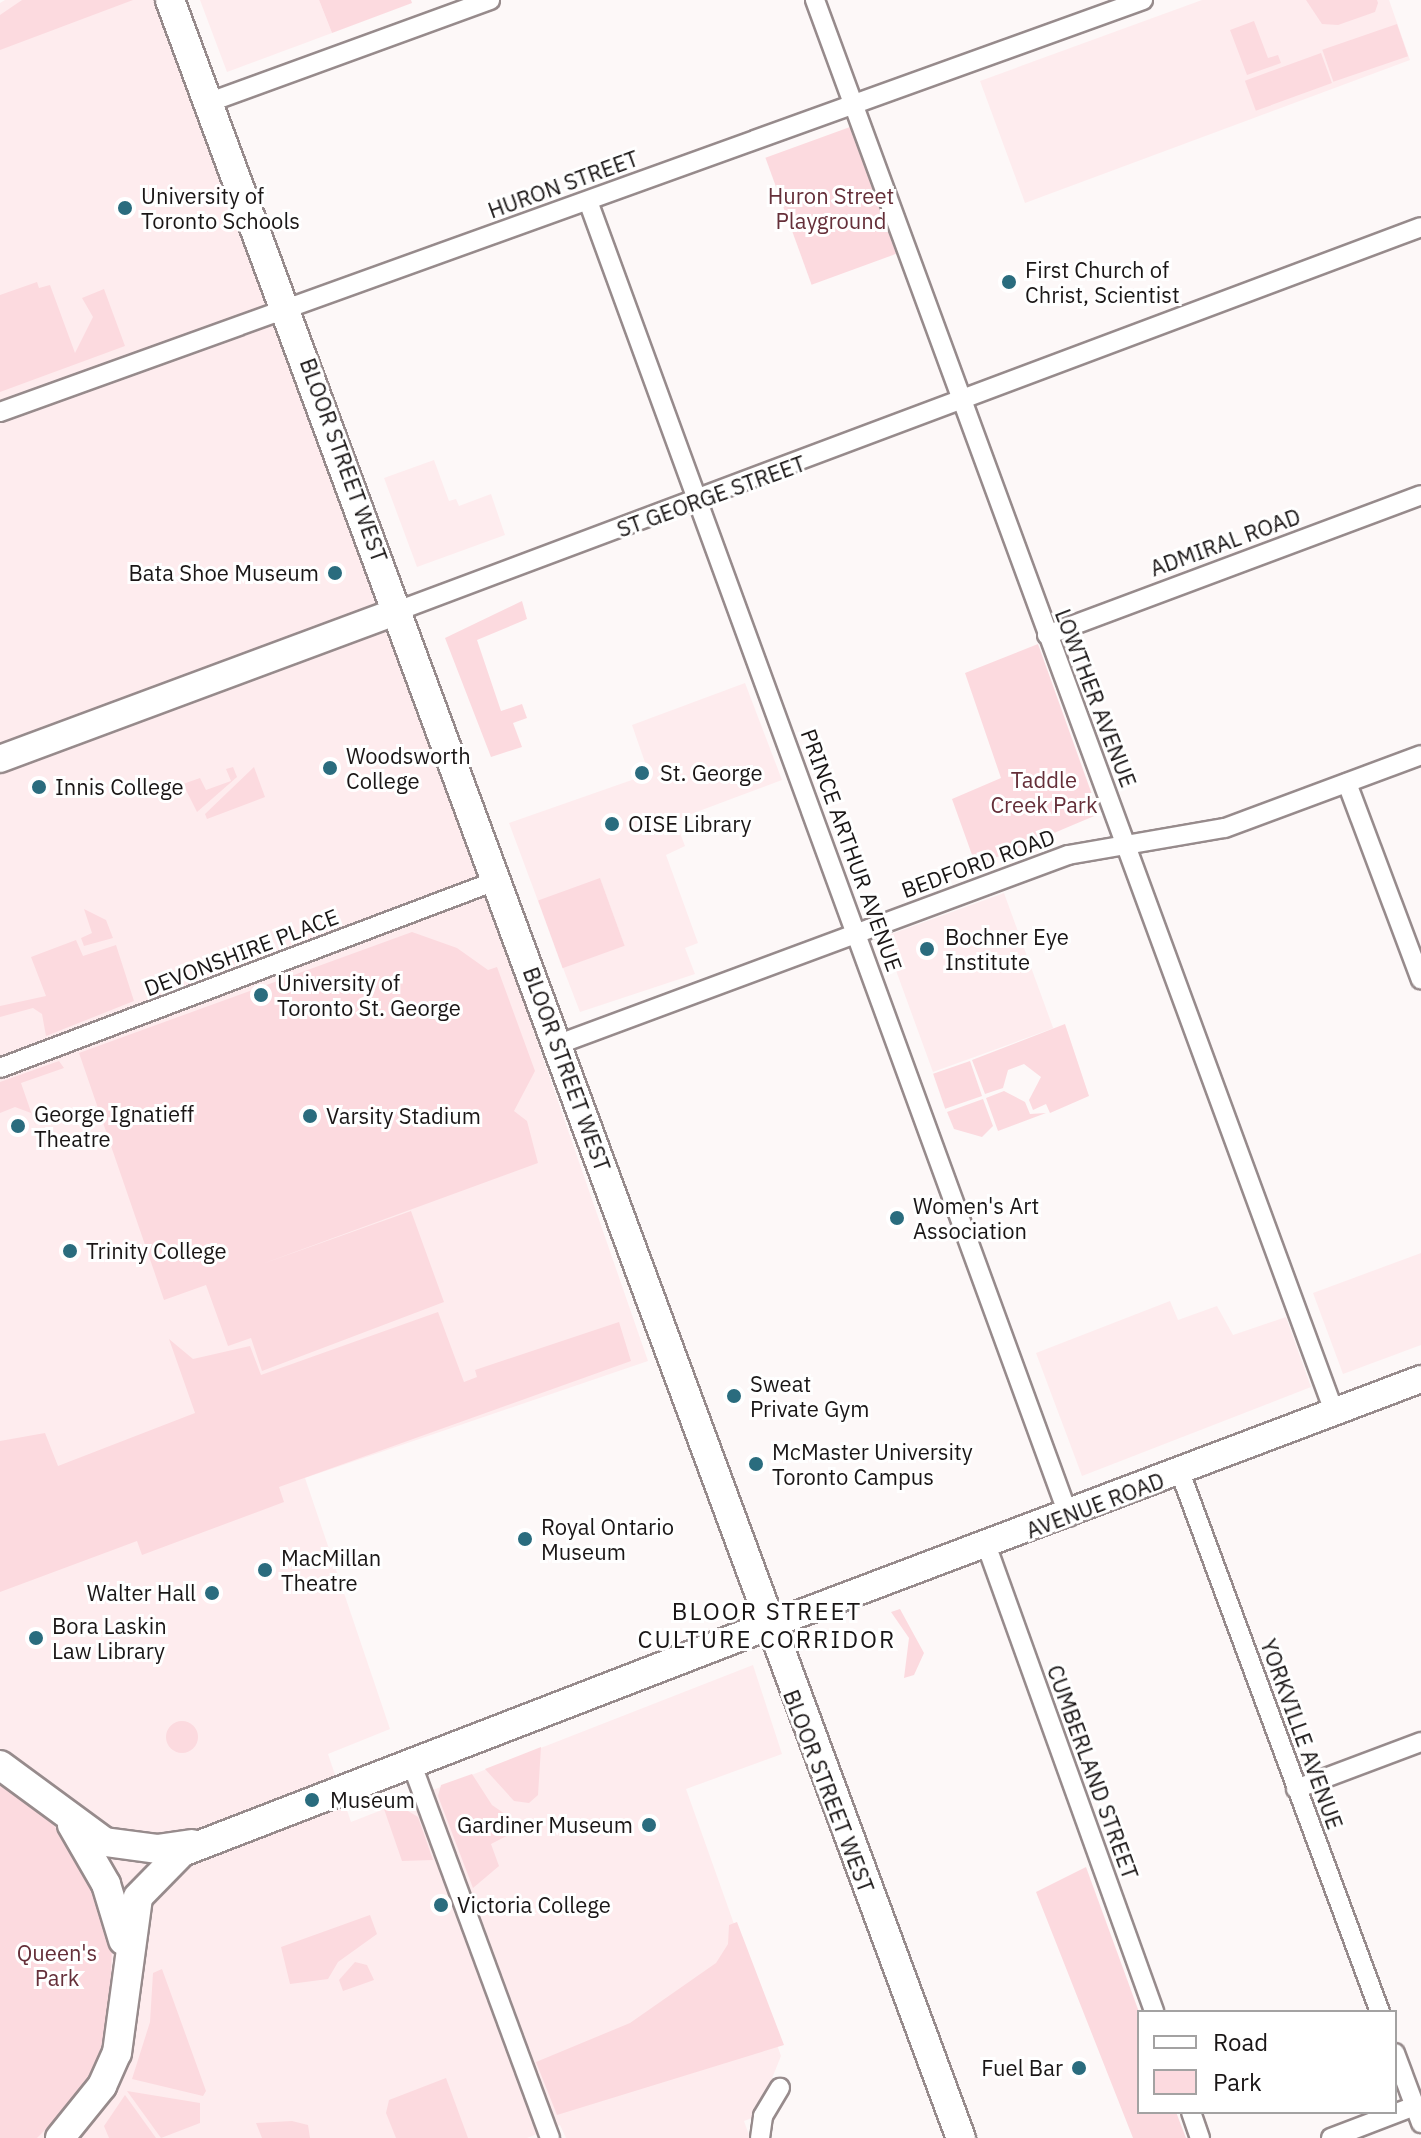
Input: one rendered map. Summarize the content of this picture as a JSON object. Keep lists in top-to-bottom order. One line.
{"streets":{"main road":["BLOOR STREET WEST","ST GEORGE STREET","AVENUE ROAD"],"street":["HURON STREET","ADMIRAL ROAD","LOWTHER AVENUE","PRINCE ARTHUR AVENUE","BEDFORD ROAD","DEVONSHIRE PLACE","YORKVILLE AVENUE","CUMBERLAND STREET"]},"crossings":[["HURON STREET","BLOOR STREET WEST"],["HURON STREET","LOWTHER AVENUE"],["HURON STREET","PRINCE ARTHUR AVENUE"],["BLOOR STREET WEST","ST GEORGE STREET"],["BLOOR STREET WEST","BEDFORD ROAD"],["BLOOR STREET WEST","DEVONSHIRE PLACE"],["BLOOR STREET WEST","AVENUE ROAD"],["ST GEORGE STREET","LOWTHER AVENUE"],["ST GEORGE STREET","PRINCE ARTHUR AVENUE"],["ADMIRAL ROAD","LOWTHER AVENUE"],["LOWTHER AVENUE","BEDFORD ROAD"],["LOWTHER AVENUE","AVENUE ROAD"],["PRINCE ARTHUR AVENUE","BEDFORD ROAD"],["PRINCE ARTHUR AVENUE","AVENUE ROAD"],["AVENUE ROAD","YORKVILLE AVENUE"],["AVENUE ROAD","CUMBERLAND STREET"]],"districts":["BLOOR STREET CULTURE CORRIDOR"],"parks":["Huron Street Playground","Taddle Creek Park","Queen's Park"],"places":["University of Toronto Schools","First Church of Christ, Scientist","Bata Shoe Museum","Woodsworth College","St. George","Innis College","OISE Library","Bochner Eye Institute","University of Toronto St. George","Varsity Stadium","George Ignatieff Theatre","Women's Art Association","Trinity College","Sweat Private Gym","McMaster University Toronto Campus","Royal Ontario Museum","MacMillan Theatre","Walter Hall","Bora Laskin Law Library","Museum","Gardiner Museum","Victoria College","Fuel Bar"],"legend":["Road","Park"]}
